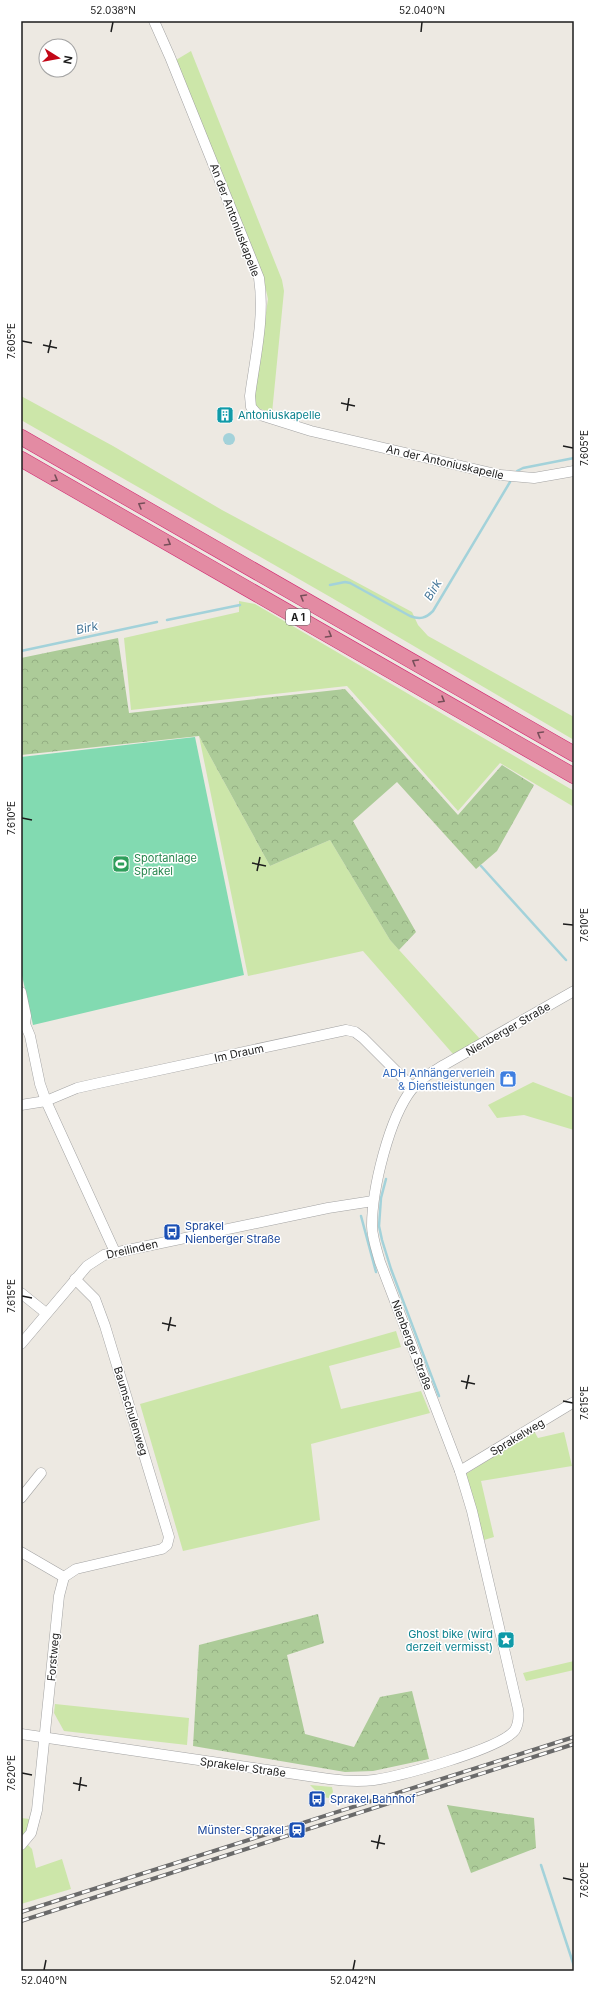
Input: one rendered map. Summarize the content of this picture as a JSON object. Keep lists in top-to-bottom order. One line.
{"streets":{"highway":["A 1"],"street":["An der Antoniuskapelle","Nienberger Straße","Im Draum","Dreilinden","Baumschulenweg","Sprakelweg","Forstweg","Sprakeler Straße"]},"crossings":[["Nienberger Straße","Im Draum"],["Nienberger Straße","Dreilinden"],["Nienberger Straße","Sprakelweg"],["Nienberger Straße","Sprakeler Straße"],["Dreilinden","Baumschulenweg"],["Baumschulenweg","Forstweg"],["Forstweg","Sprakeler Straße"]],"water":["Birk"],"places":{"building":["Antoniuskapelle"],"sports":["Sportanlage Sprakel"],"shop":["ADH Anhängerverleih & Dienstleistungen"],"bus stop":["Sprakel Nienberger Straße","Sprakel Bahnhof"],"place":["Ghost bike (wird derzeit vermisst)"],"station":["Münster-Sprakel"]},"north":"right","coordinates":["52.038°N","52.040°N","7.605°E","7.610°E","7.615°E","7.620°E","52.042°N"]}
